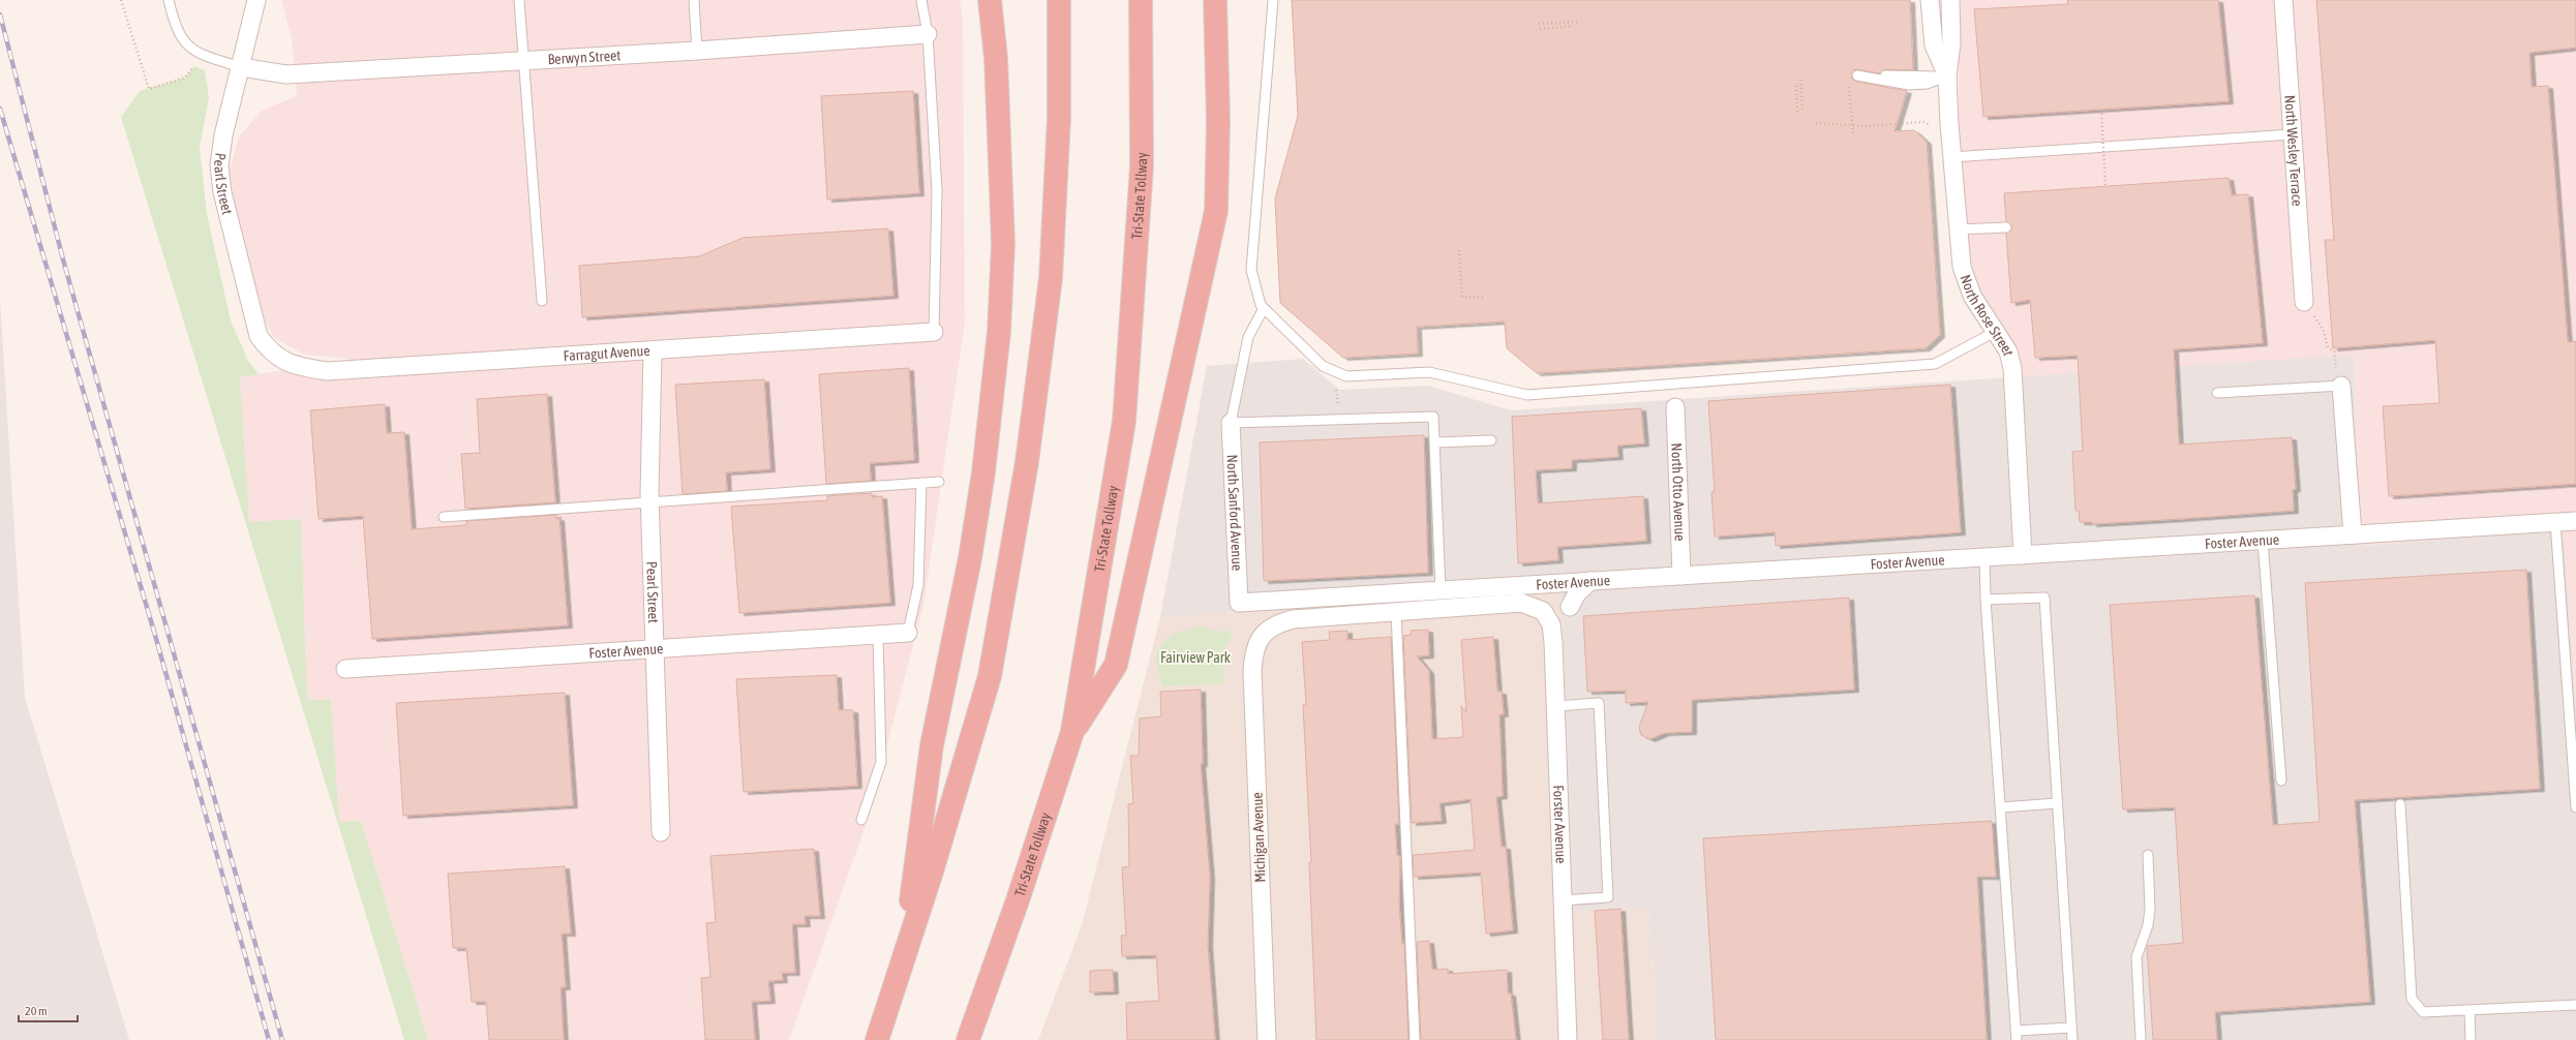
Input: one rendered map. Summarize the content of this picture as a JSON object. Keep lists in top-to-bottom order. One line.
{"streets":{"highway":["Tri-State Tollway"],"street":["Berwyn Street","North Wesley Terrace","Pearl Street","North Rose Street","Farragut Avenue","North Otto Avenue","North Sanford Avenue","Foster Avenue","Forster Avenue","Michigan Avenue"]},"crossings":[["Berwyn Street","Pearl Street"],["Pearl Street","Farragut Avenue"],["Pearl Street","Foster Avenue"],["North Rose Street","Foster Avenue"],["North Otto Avenue","Foster Avenue"],["North Sanford Avenue","Foster Avenue"],["Foster Avenue","Forster Avenue"],["Foster Avenue","Michigan Avenue"]],"parks":["Fairview Park"],"scale_bar":"20 m"}
